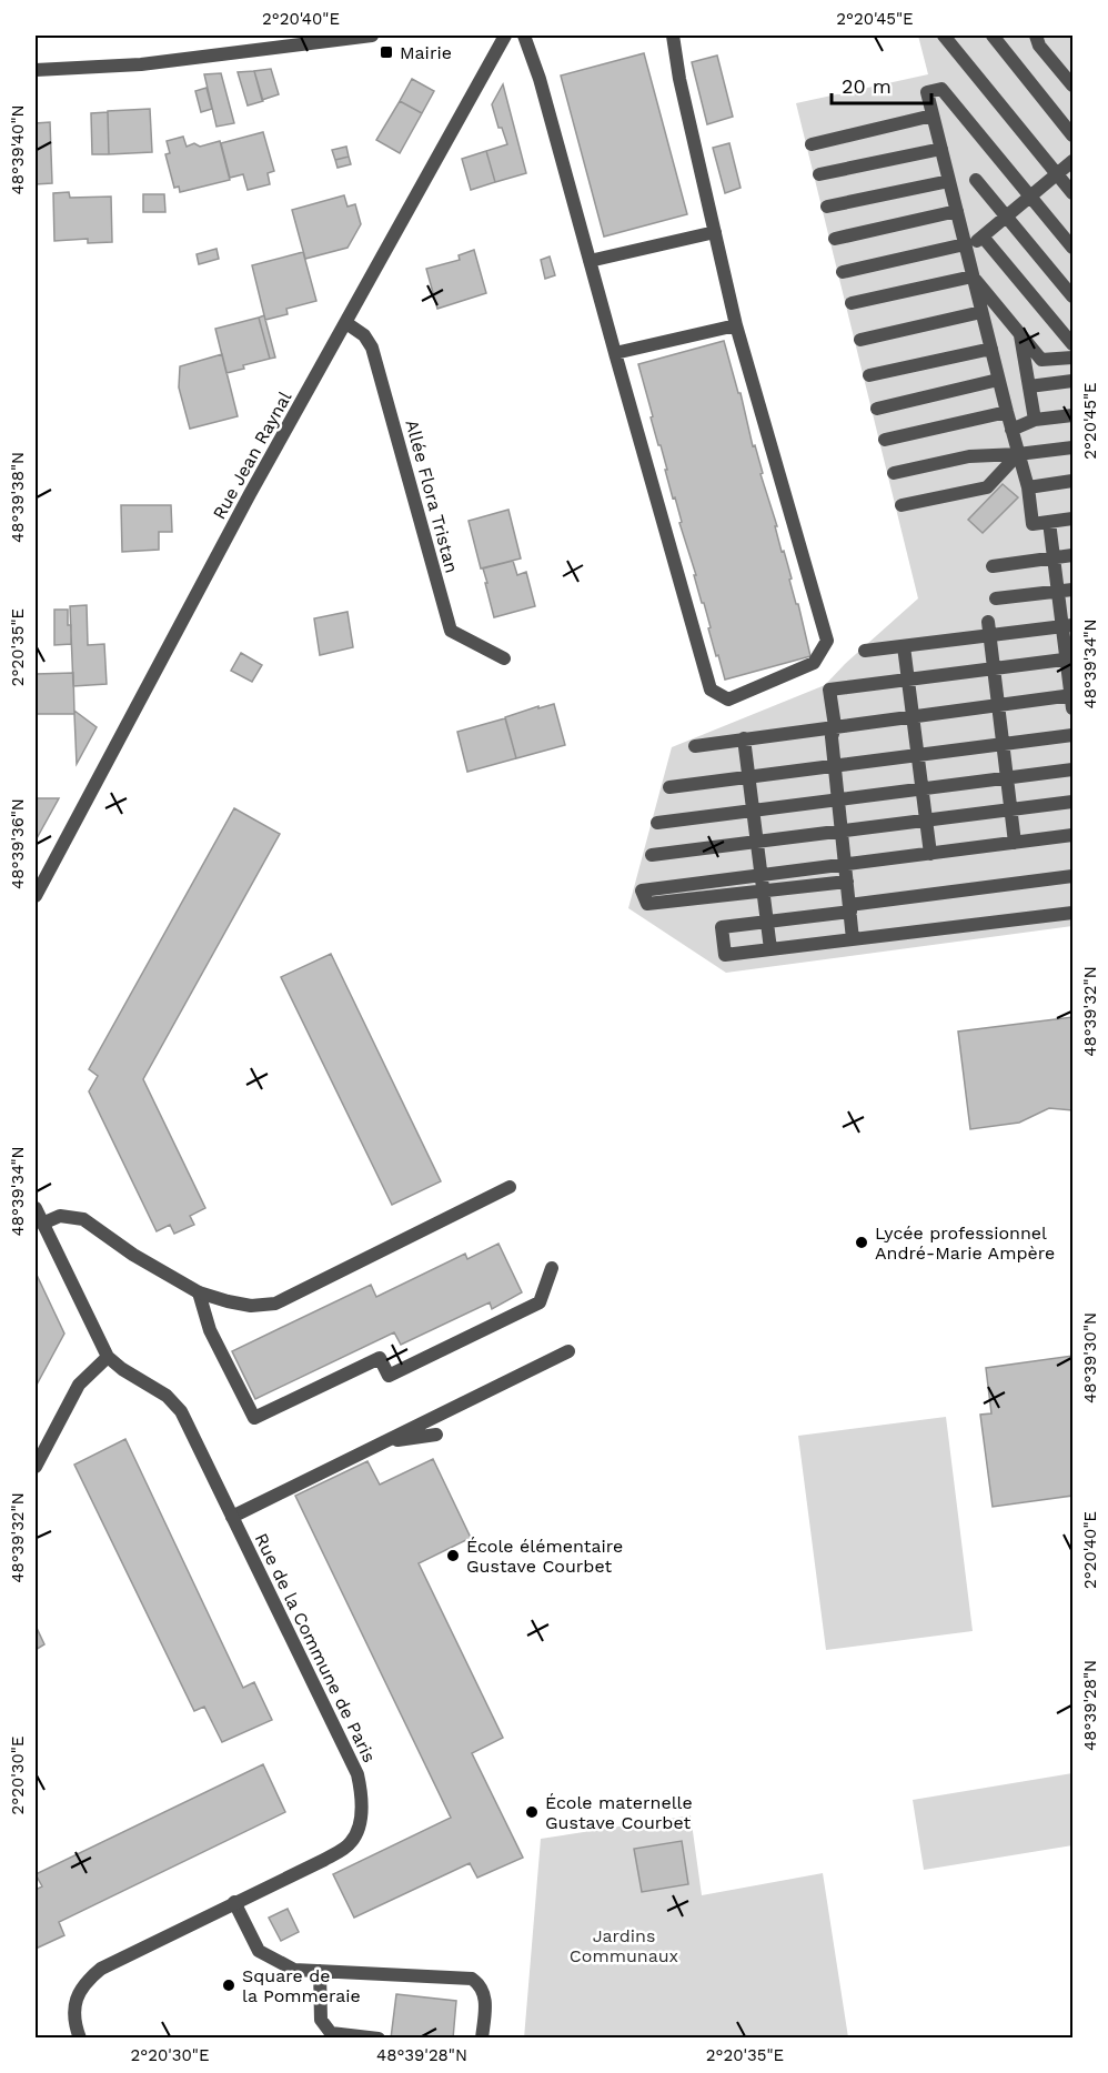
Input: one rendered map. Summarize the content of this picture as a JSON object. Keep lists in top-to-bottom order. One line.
{"streets":{"street":["Rue Jean Raynal","Allée Flora Tristan","Rue de la Commune de Paris"]},"crossings":[["Rue Jean Raynal","Allée Flora Tristan"]],"parks":["Jardins Communaux"],"places":{"transit":["Mairie"],"other":["Lycée professionnel André-Marie Ampère","École élémentaire Gustave Courbet","École maternelle Gustave Courbet","Square de la Pommeraie"]},"scale_bar":"20 m","coordinates":["2°20'40\"E","2°20'45\"E","48°39'40\"N","48°39'38\"N","2°20'35\"E","48°39'34\"N","48°39'36\"N","48°39'32\"N","48°39'30\"N","48°39'28\"N","2°20'30\"E"]}
